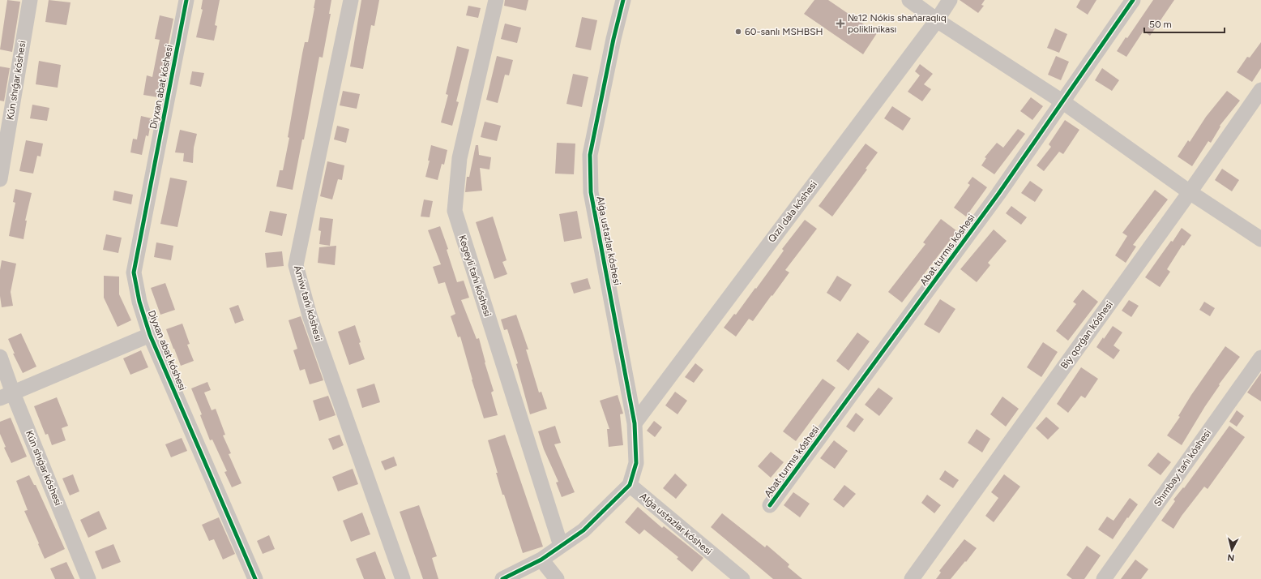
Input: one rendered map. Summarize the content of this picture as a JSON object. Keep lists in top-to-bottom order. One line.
{"streets":{"street":["Kún shıǵar kóshesi","Diyxan abat kóshesi","Qızıl dala kóshesi","Alǵa ustazlar kóshesi","Abat turmıs kóshesi","Kegeyli tańı kóshesi","Ámiw tańı kóshesi","Biy qorǵan kóshesi","Shımbay tańı kóshesi"]},"crossings":[["Qızıl dala kóshesi","Alǵa ustazlar kóshesi"]],"places":{"health":["№12 Nókis shańaraqlıq poliklinikası"],"other":["60-sanlı MSHBSH"]},"scale_bar":"50 m","north":"bottom"}
